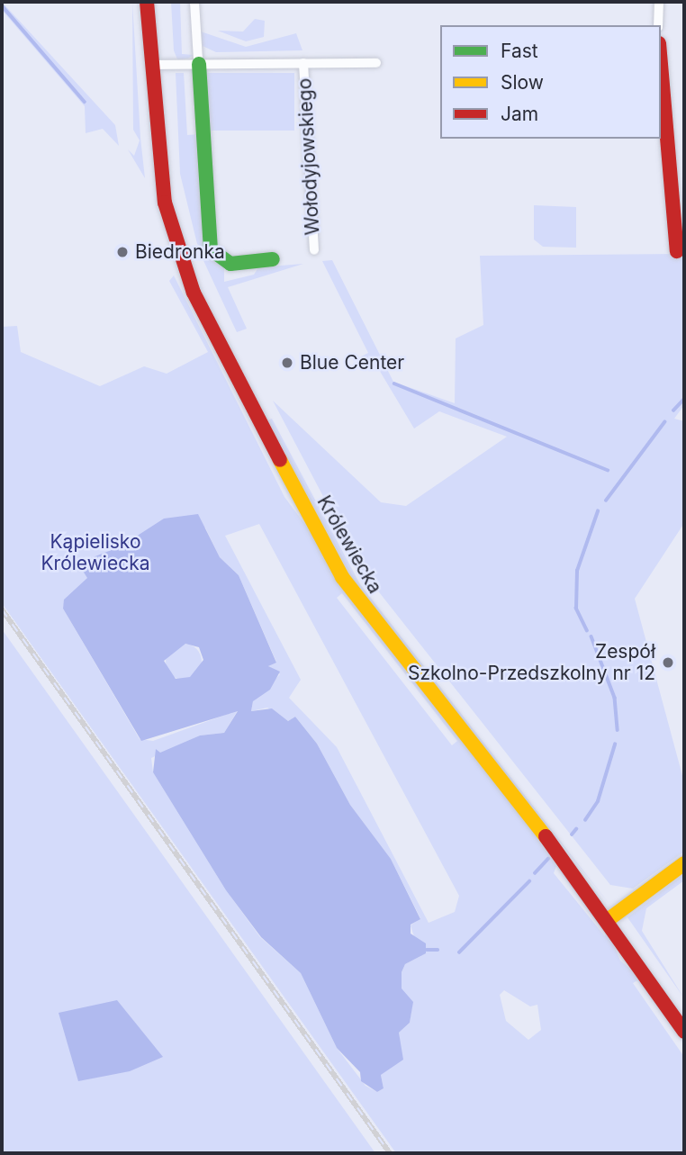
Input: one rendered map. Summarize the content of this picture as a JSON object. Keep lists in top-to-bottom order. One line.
{"streets":{"street":["Wołodyjowskiego","Królewiecka"]},"parks":["Kąpielisko Królewiecka"],"places":["Biedronka","Blue Center","Zespół Szkolno-Przedszkolny nr 12"],"legend":["Fast","Slow","Jam"]}
